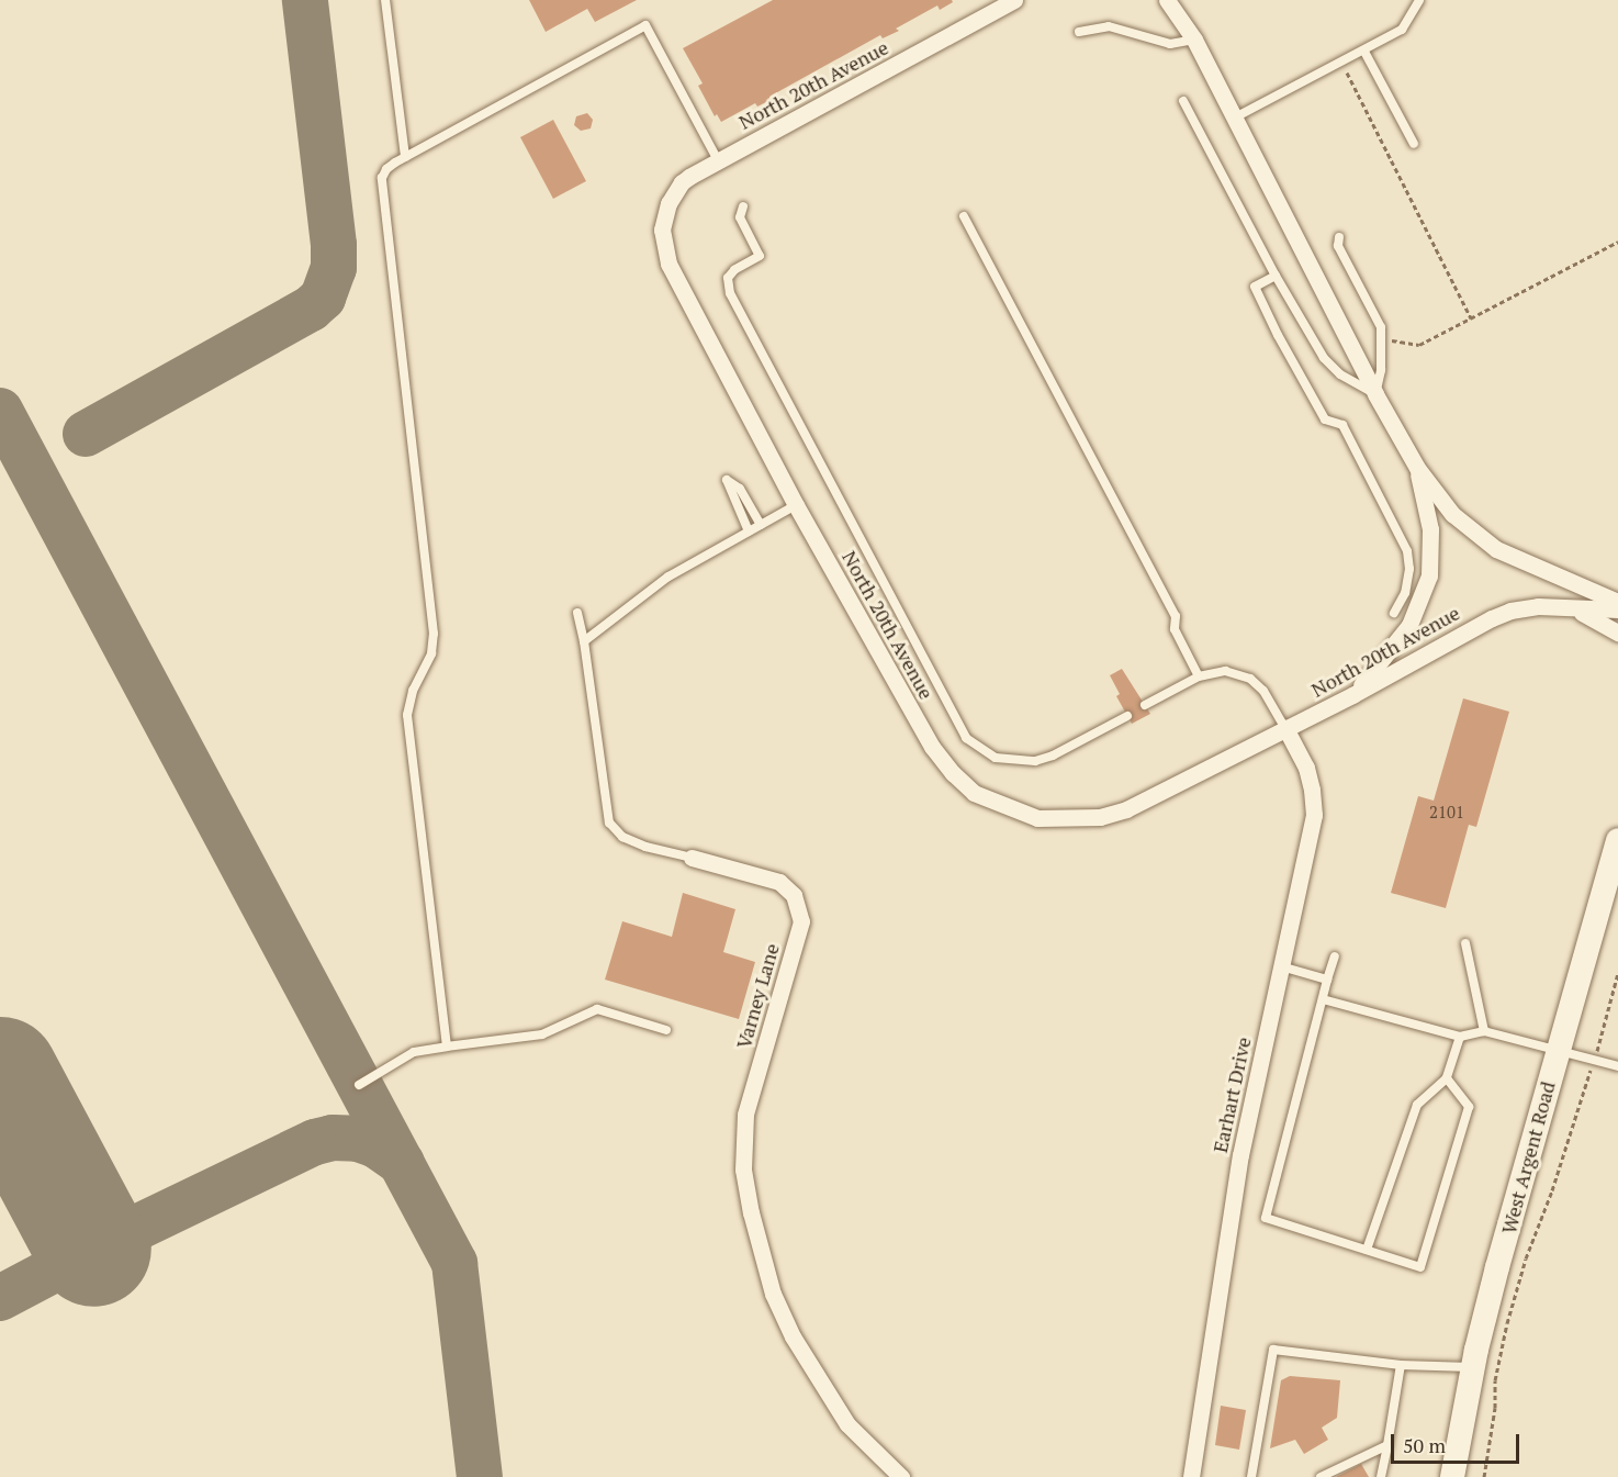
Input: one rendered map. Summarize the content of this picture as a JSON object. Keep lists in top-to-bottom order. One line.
{"streets":{"main road":["West Argent Road"],"street":["North 20th Avenue","Varney Lane","Earhart Drive"]},"crossings":[["North 20th Avenue","Earhart Drive"]],"house_numbers":["2101"],"scale_bar":"50 m"}
